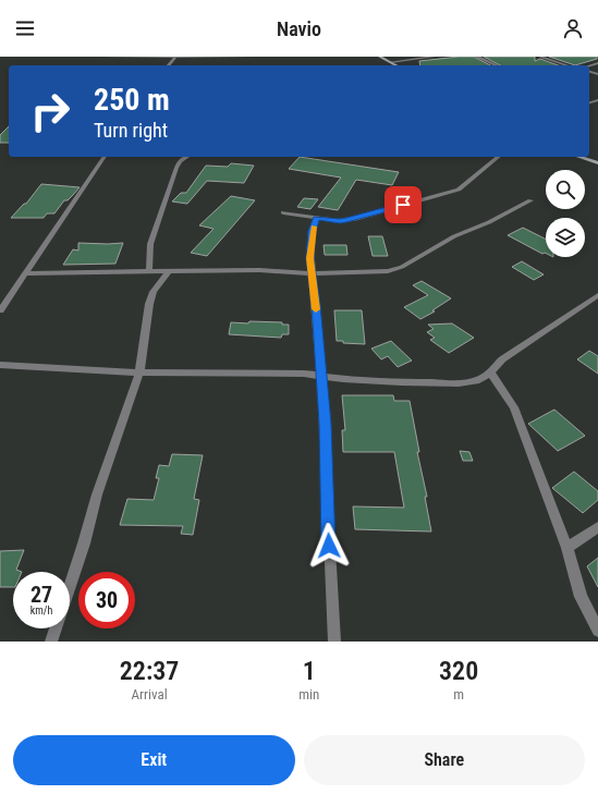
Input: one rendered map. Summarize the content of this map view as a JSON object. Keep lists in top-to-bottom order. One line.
{"page":{"header":"Navio","turn":["250 m","Turn right"],"speed":"27 km/h","limit":"30","eta":["22:37","Arrival","1","min","320","m"],"buttons":["Exit","Share"]}}
